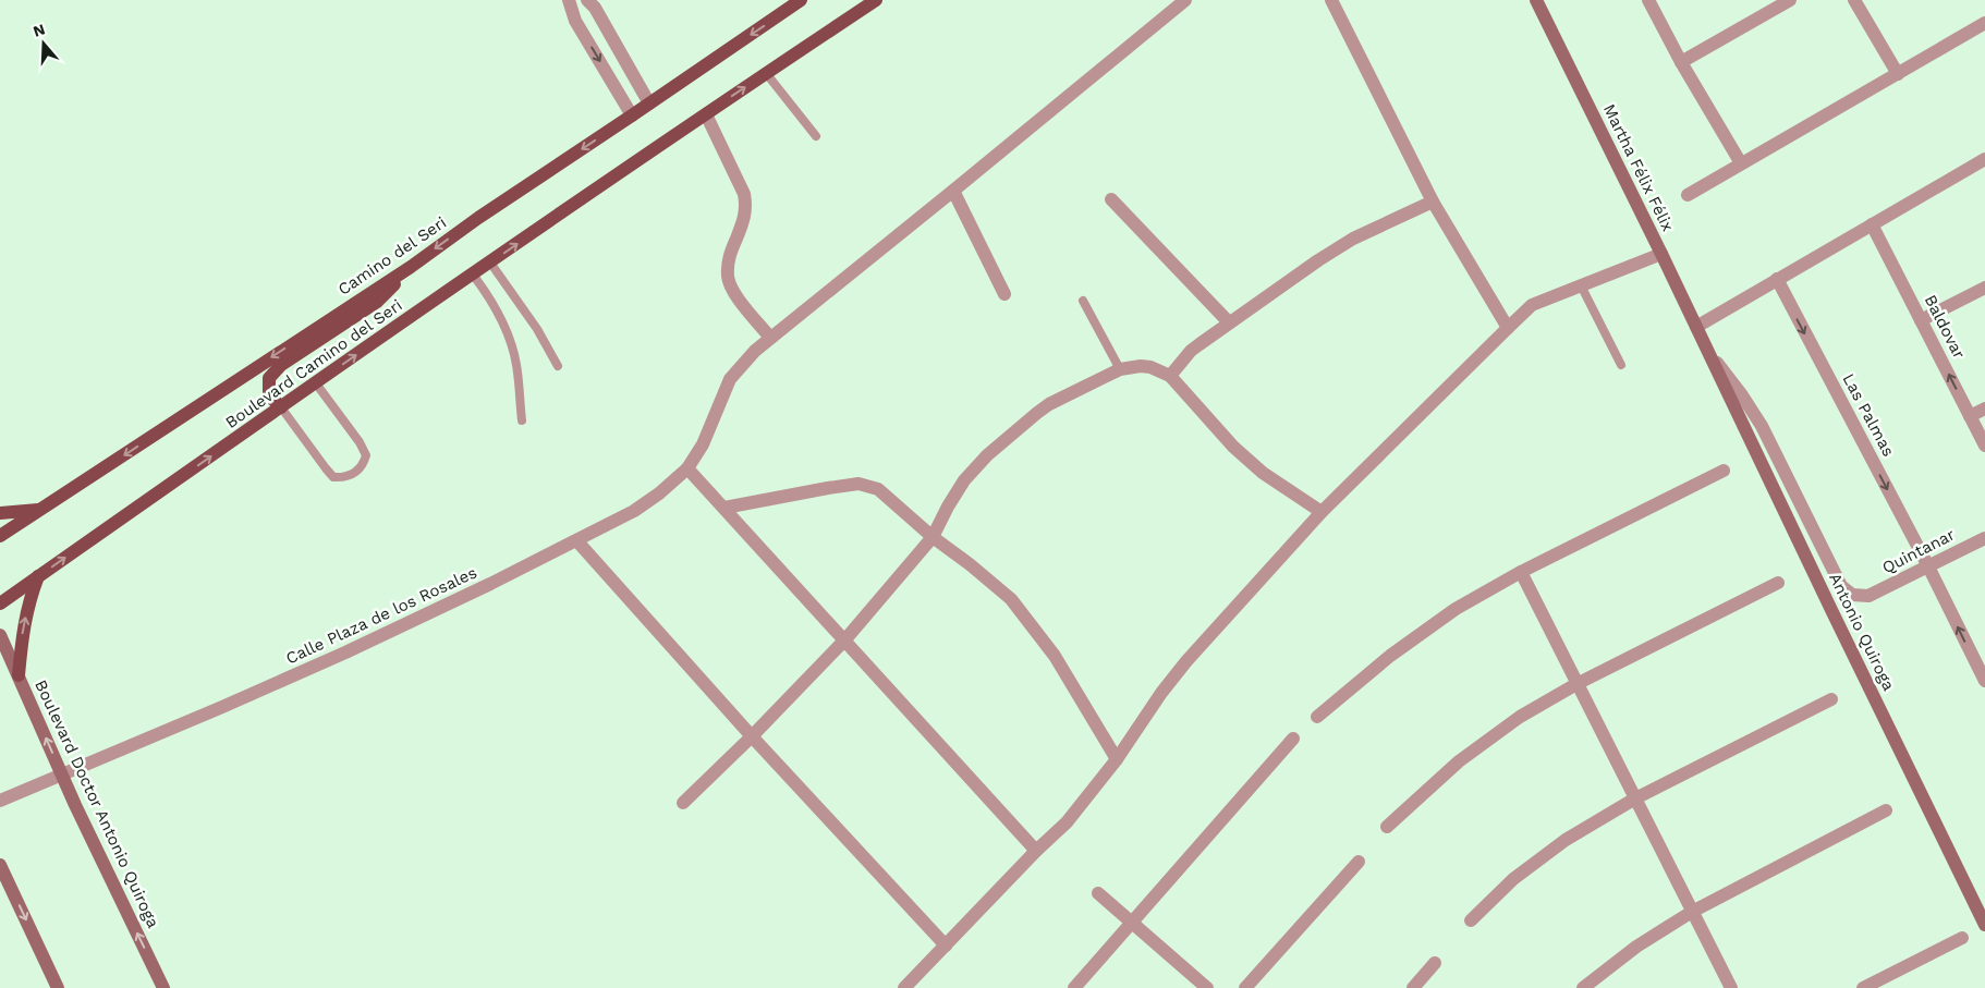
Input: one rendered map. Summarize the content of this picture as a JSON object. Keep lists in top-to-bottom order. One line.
{"streets":{"main road":["Camino del Seri","Boulevard Camino del Seri"],"street":["Martha Félix Félix","Baldovar","Las Palmas","Quintanar","Calle Plaza de los Rosales","Antonio Quiroga","Boulevard Doctor Antonio Quiroga"]},"crossings":[["Martha Félix Félix","Quintanar"],["Martha Félix Félix","Antonio Quiroga"],["Las Palmas","Quintanar"],["Quintanar","Antonio Quiroga"],["Calle Plaza de los Rosales","Boulevard Doctor Antonio Quiroga"]],"one_way":["Camino del Seri","Baldovar","Boulevard Camino del Seri"],"north":"top"}
